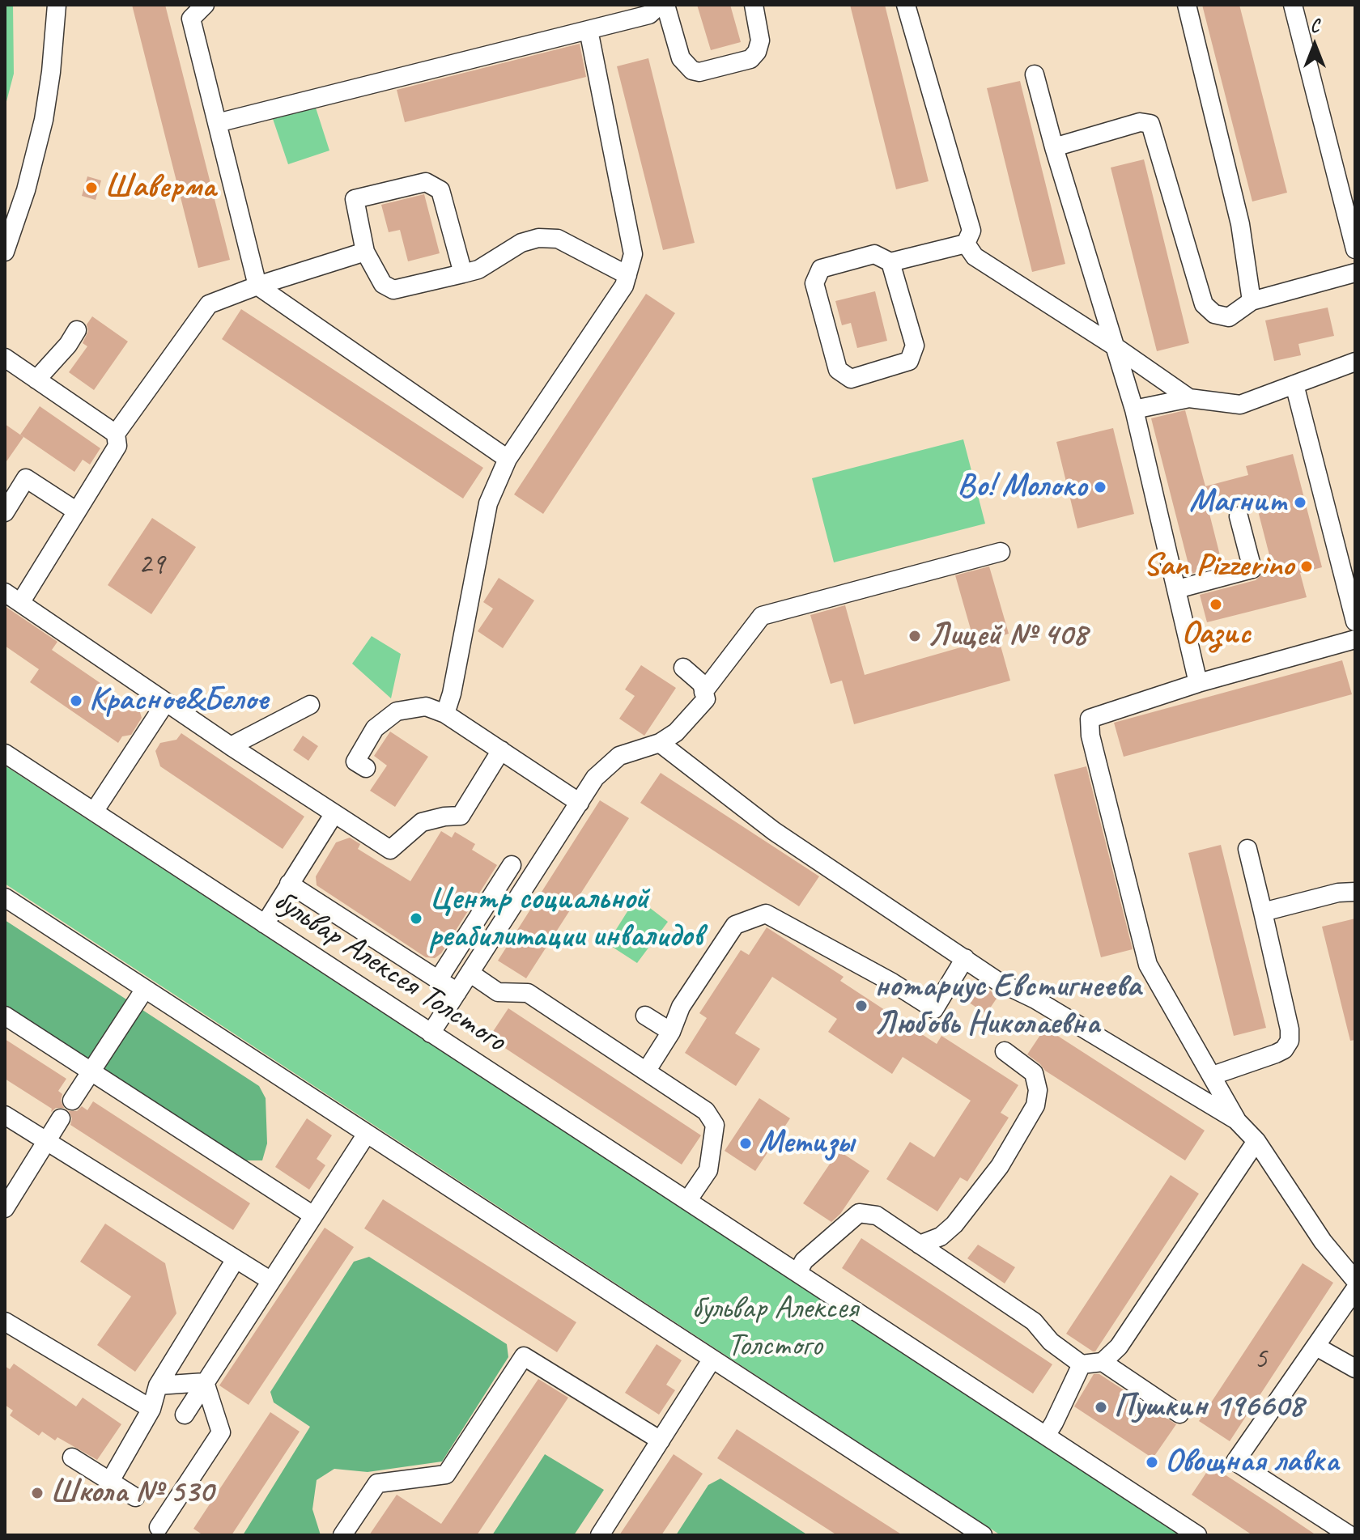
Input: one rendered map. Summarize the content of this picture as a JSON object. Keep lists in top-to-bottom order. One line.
{"streets":{"street":["бульвар Алексея Толстого"]},"parks":["бульвар Алексея Толстого"],"places":["Шаверма","Во! Молоко","Магнит","San Pizzerino","Оазис","Лицей № 408","Красное&Белое","Центр социальной реабилитации инвалидов","нотариус Евстигнеева Любовь Николаевна","Метизы","Пушкин 196608","Овощная лавка","Школа № 530"],"house_numbers":["29","5"],"north":"top"}
